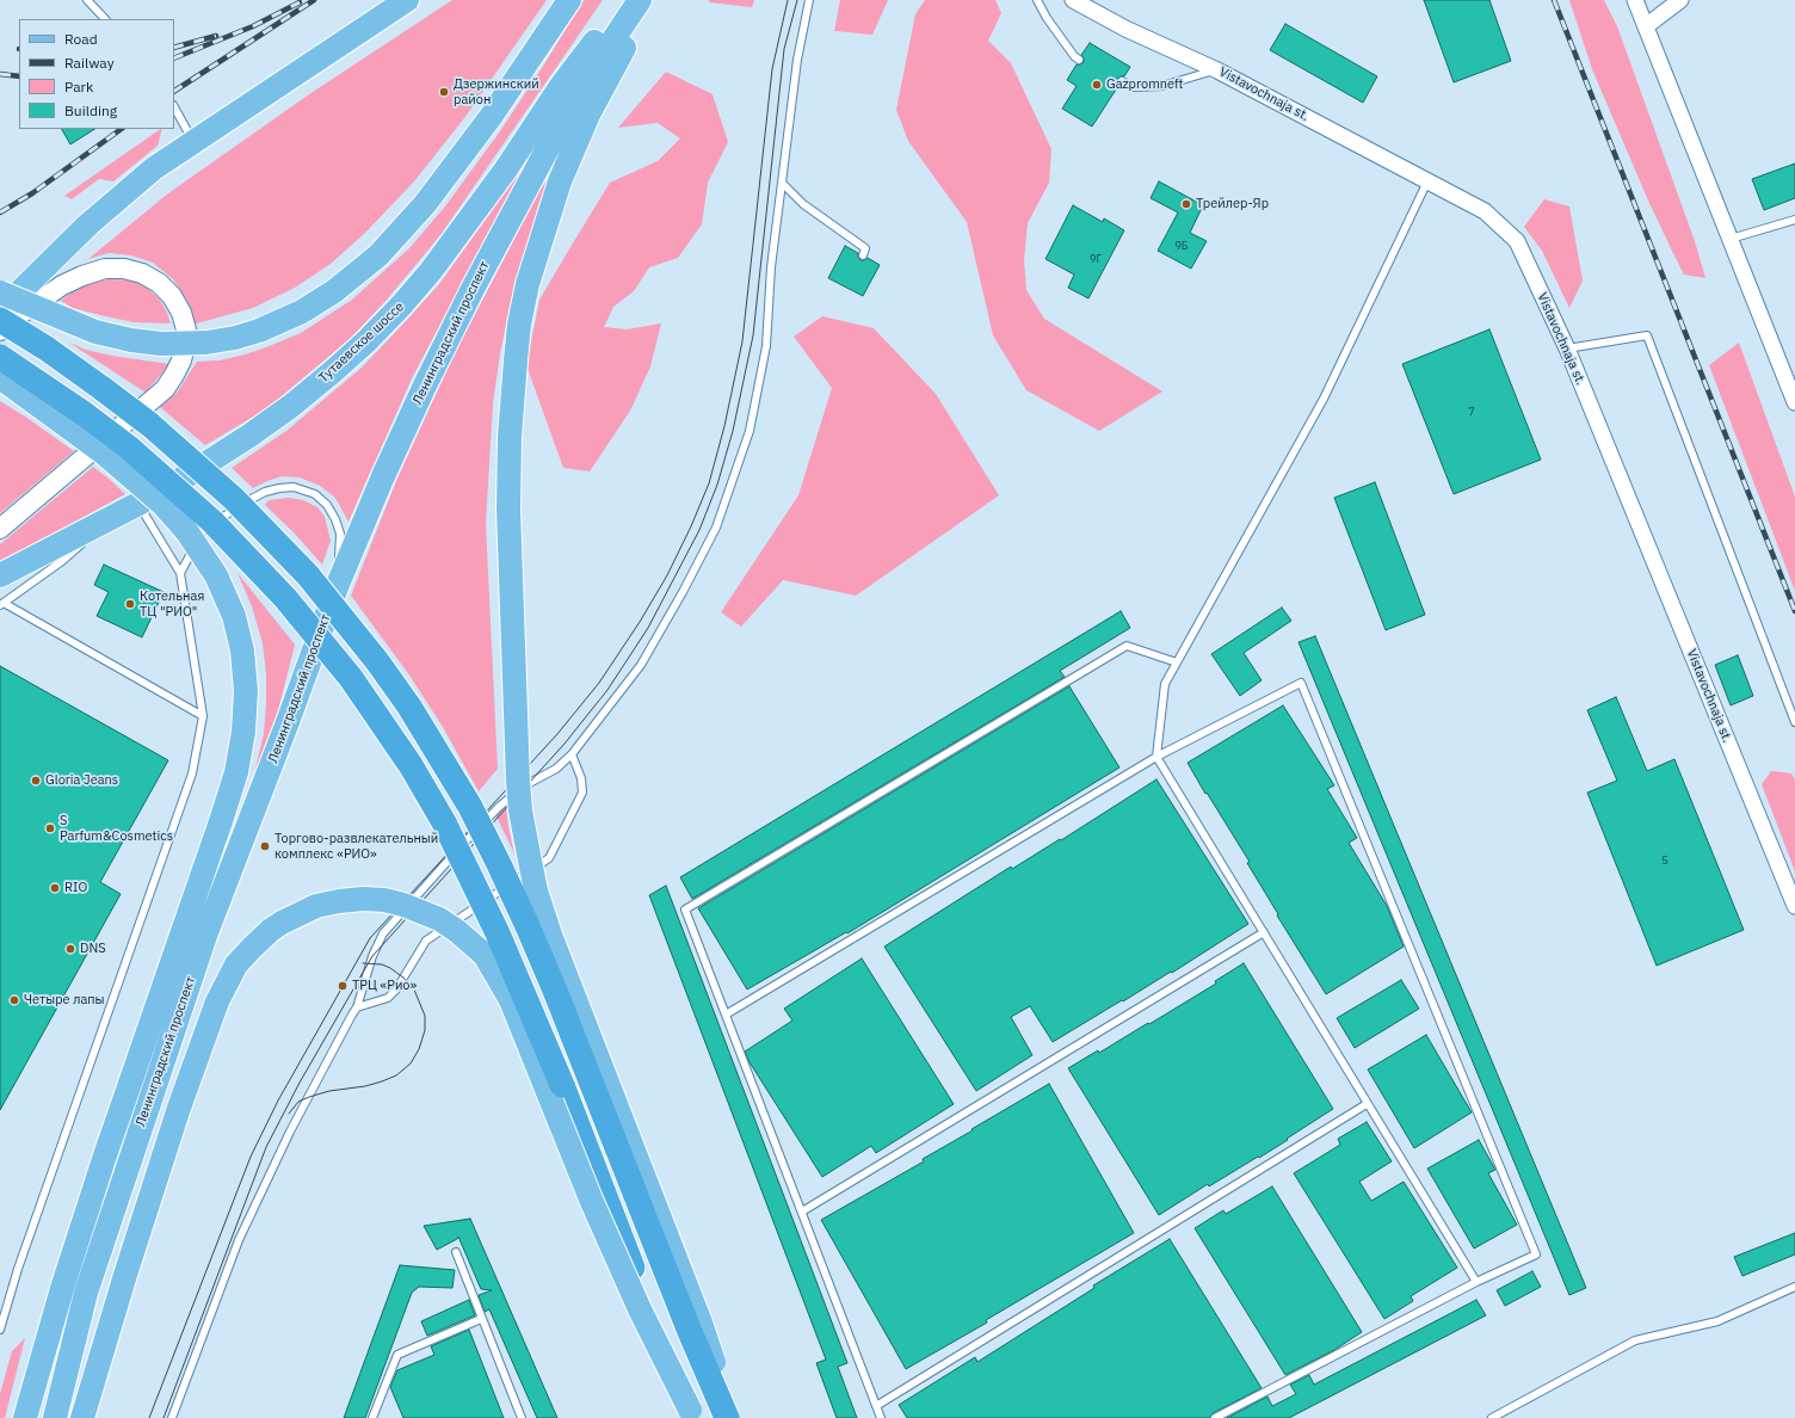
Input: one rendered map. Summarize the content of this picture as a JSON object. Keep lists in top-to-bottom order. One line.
{"streets":{"main road":["Ленинградский проспект","Тутаевское шоссе"],"street":["Vistavochnaja st."]},"places":["Gazpromneft","Дзержинский район","Трейлер-Яр","Котельная ТЦ \"РИО\"","Gloria Jeans","S Parfum&Cosmetics","Торгово-развлекательный комплекс «РИО»","RIO","DNS","ТРЦ «Рио»","Четыре лапы"],"house_numbers":["9Б","9Г","7","5"],"legend":["Road","Railway","Park","Building"]}
